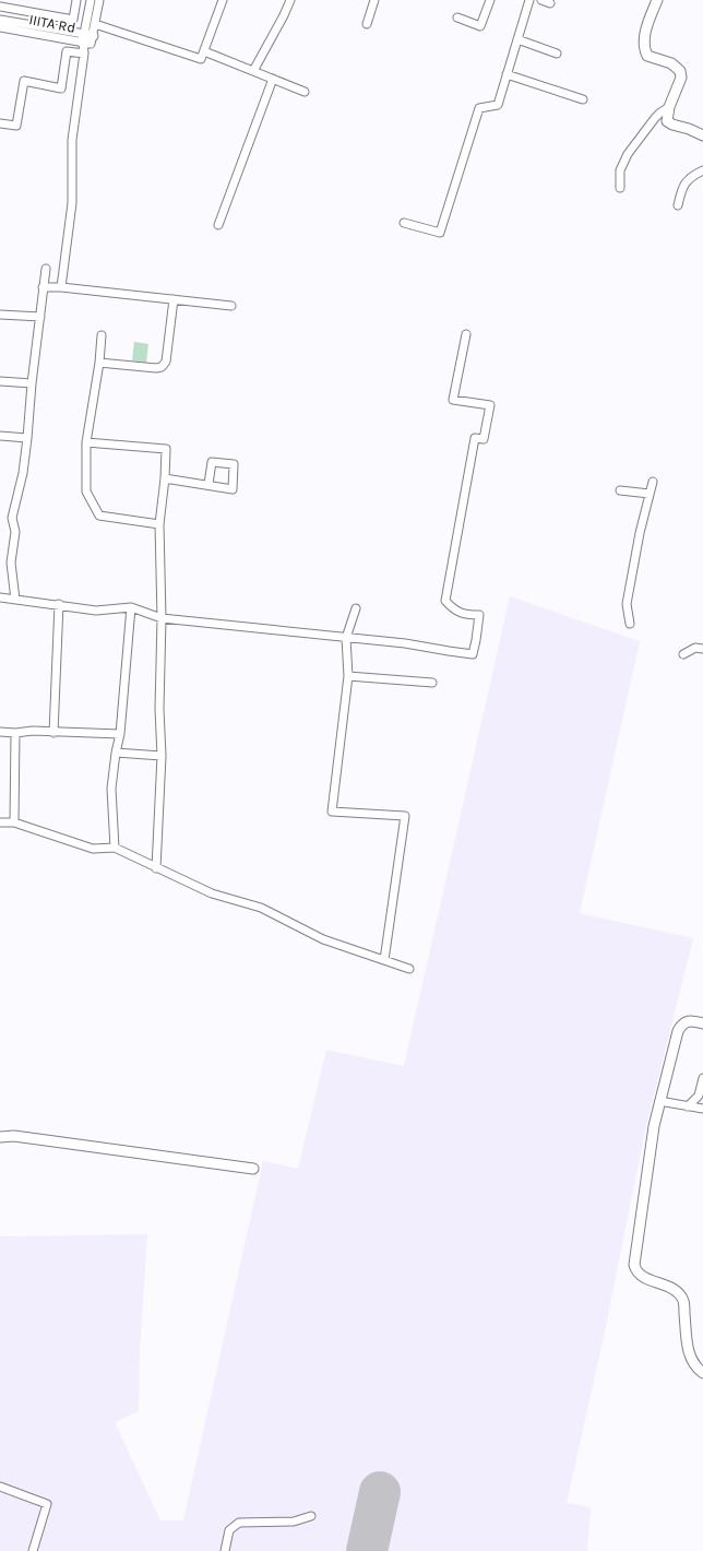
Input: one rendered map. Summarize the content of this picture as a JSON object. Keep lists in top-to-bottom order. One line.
{"streets":{"street":["IIITA Rd"]}}
